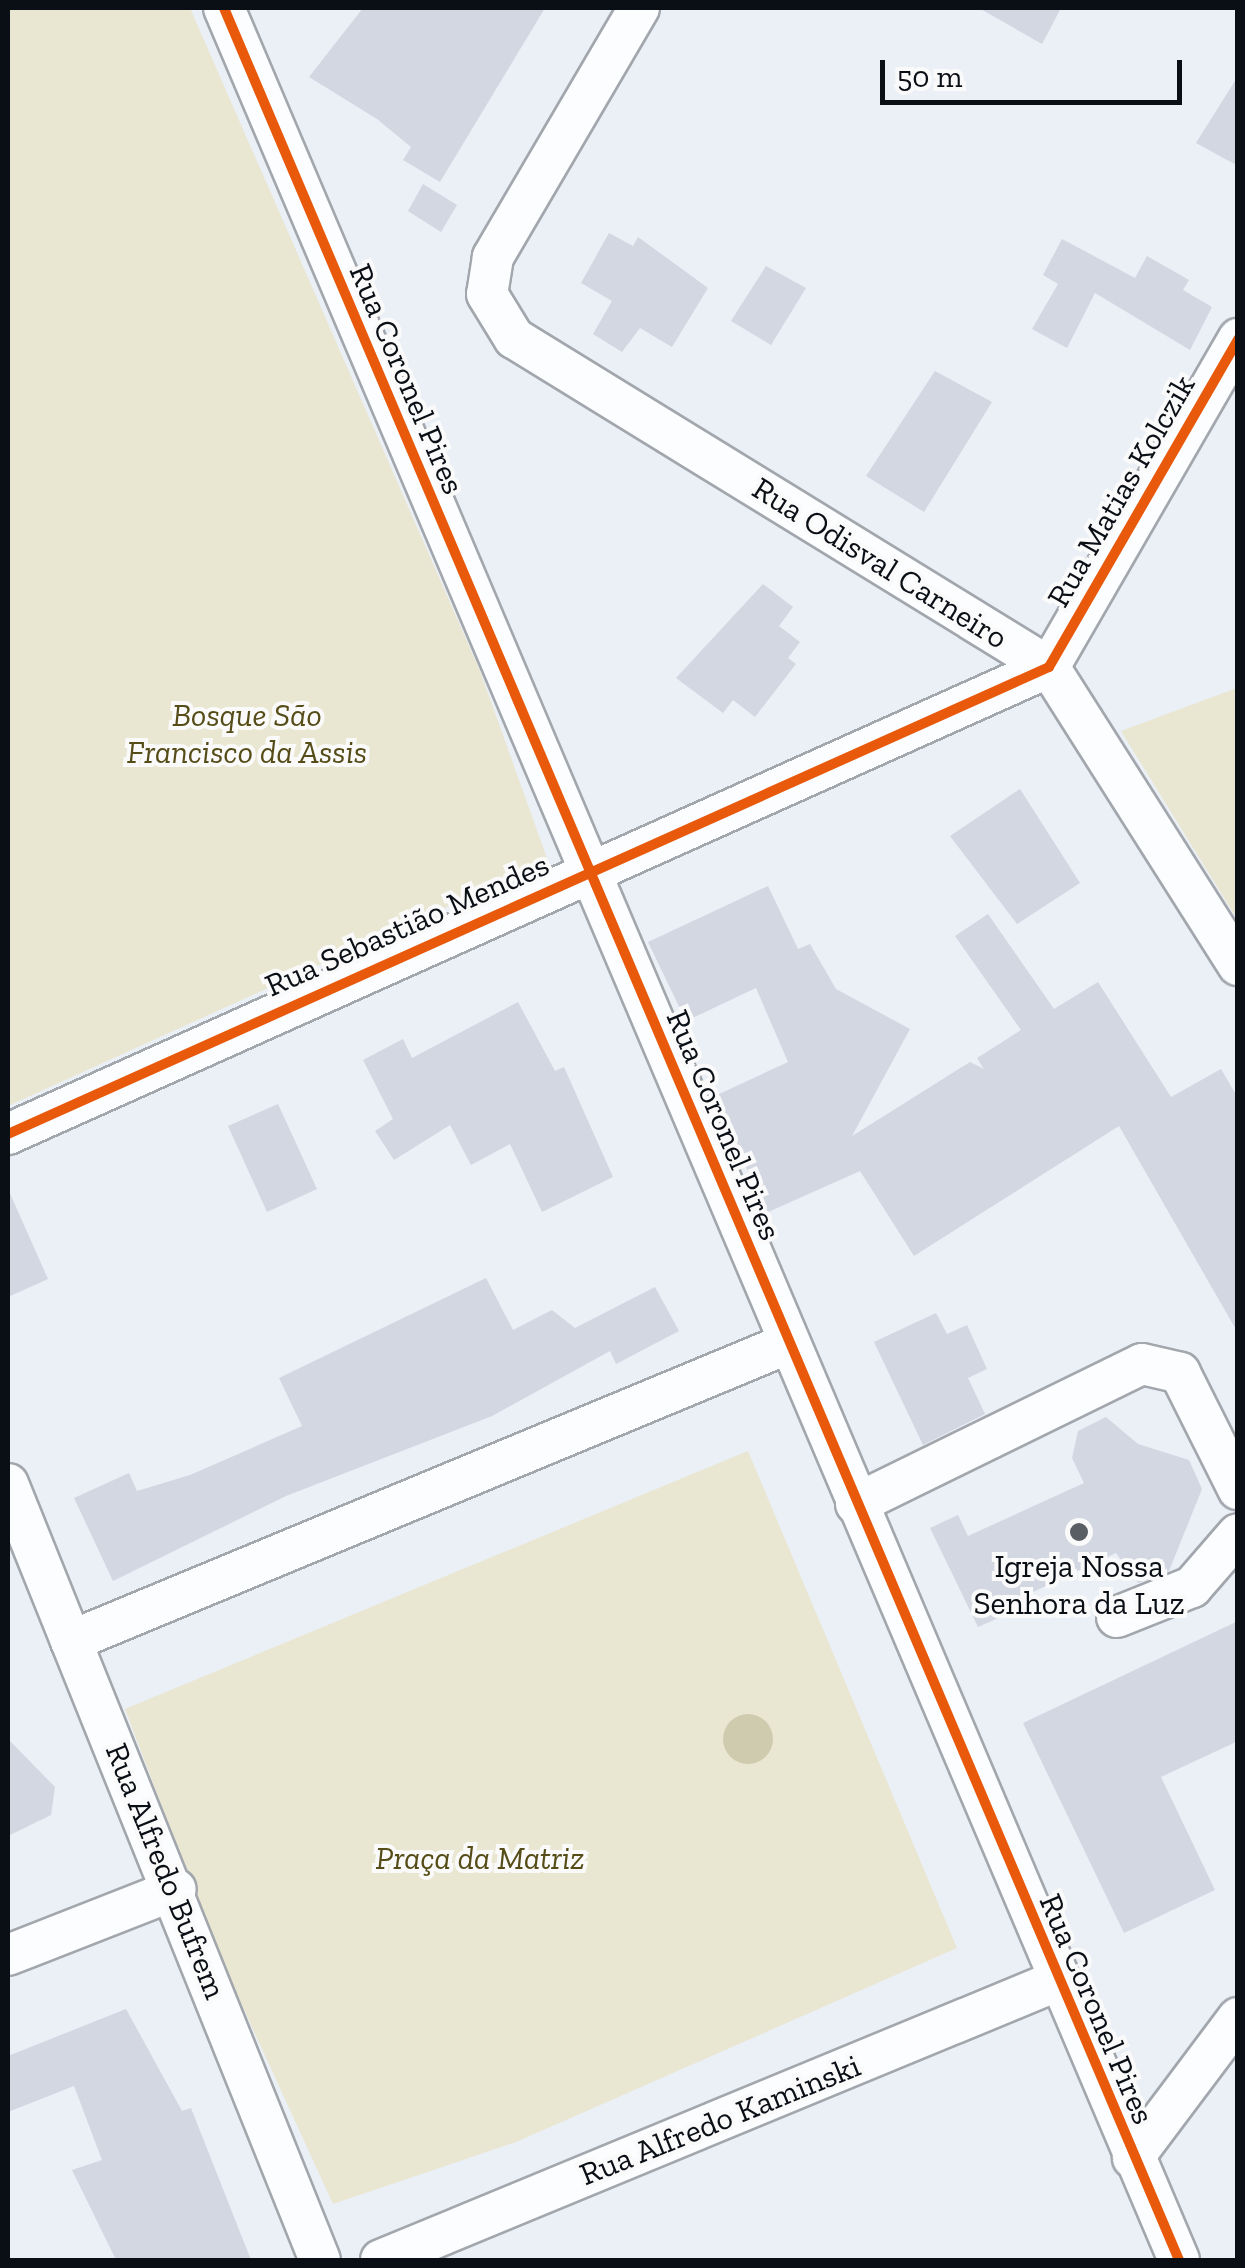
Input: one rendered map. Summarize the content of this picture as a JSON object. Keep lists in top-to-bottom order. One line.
{"streets":{"street":["Rua Coronel Pires","Rua Matias Kolczik","Rua Odisval Carneiro","Rua Sebastião Mendes","Rua Alfredo Bufrem","Rua Alfredo Kaminski"]},"crossings":[["Rua Coronel Pires","Rua Sebastião Mendes"],["Rua Coronel Pires","Rua Alfredo Kaminski"],["Rua Matias Kolczik","Rua Odisval Carneiro"],["Rua Matias Kolczik","Rua Sebastião Mendes"],["Rua Odisval Carneiro","Rua Sebastião Mendes"]],"parks":["Bosque São Francisco da Assis","Praça da Matriz"],"places":["Igreja Nossa Senhora da Luz"],"scale_bar":"50 m"}
